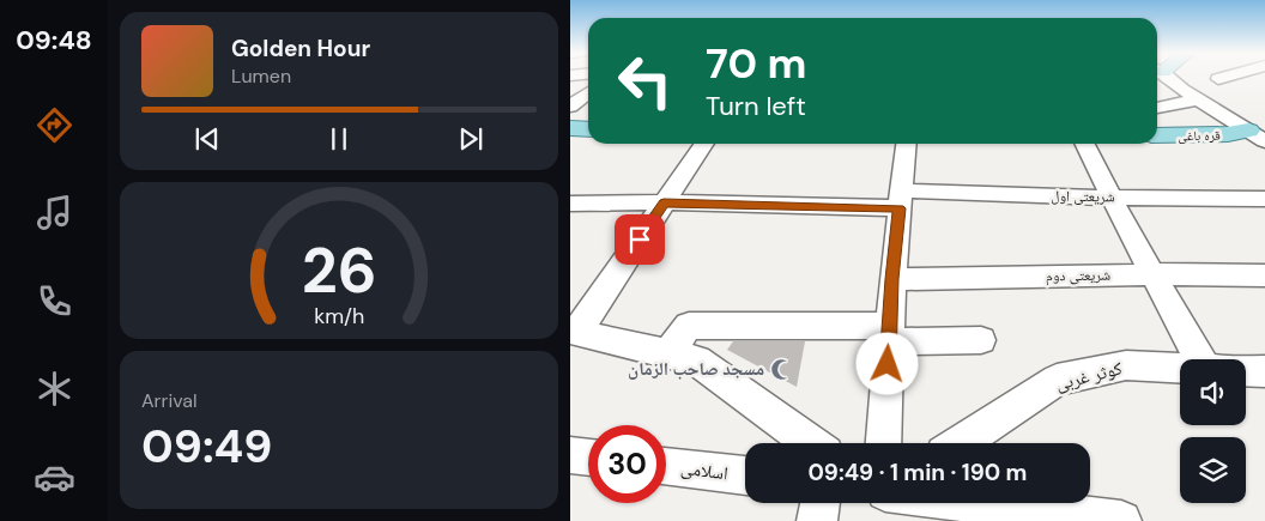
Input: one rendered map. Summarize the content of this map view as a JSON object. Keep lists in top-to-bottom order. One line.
{"streets":{"main road":["قره باغی"],"street":["شریعتی اول","شریعتی دوم","کوثر غربی","اسلامی"]},"places":{"mosque":["مسجد صاحب الزمان"]},"page":{"tabs":"09:48","turn":["70 m","Turn left"],"song":["Golden Hour","Lumen"],"tile":["Arrival","09:49"],"limit":"30","trip":"09:49 · 1 min · 190 m","gauge":["26","km/h"]}}
